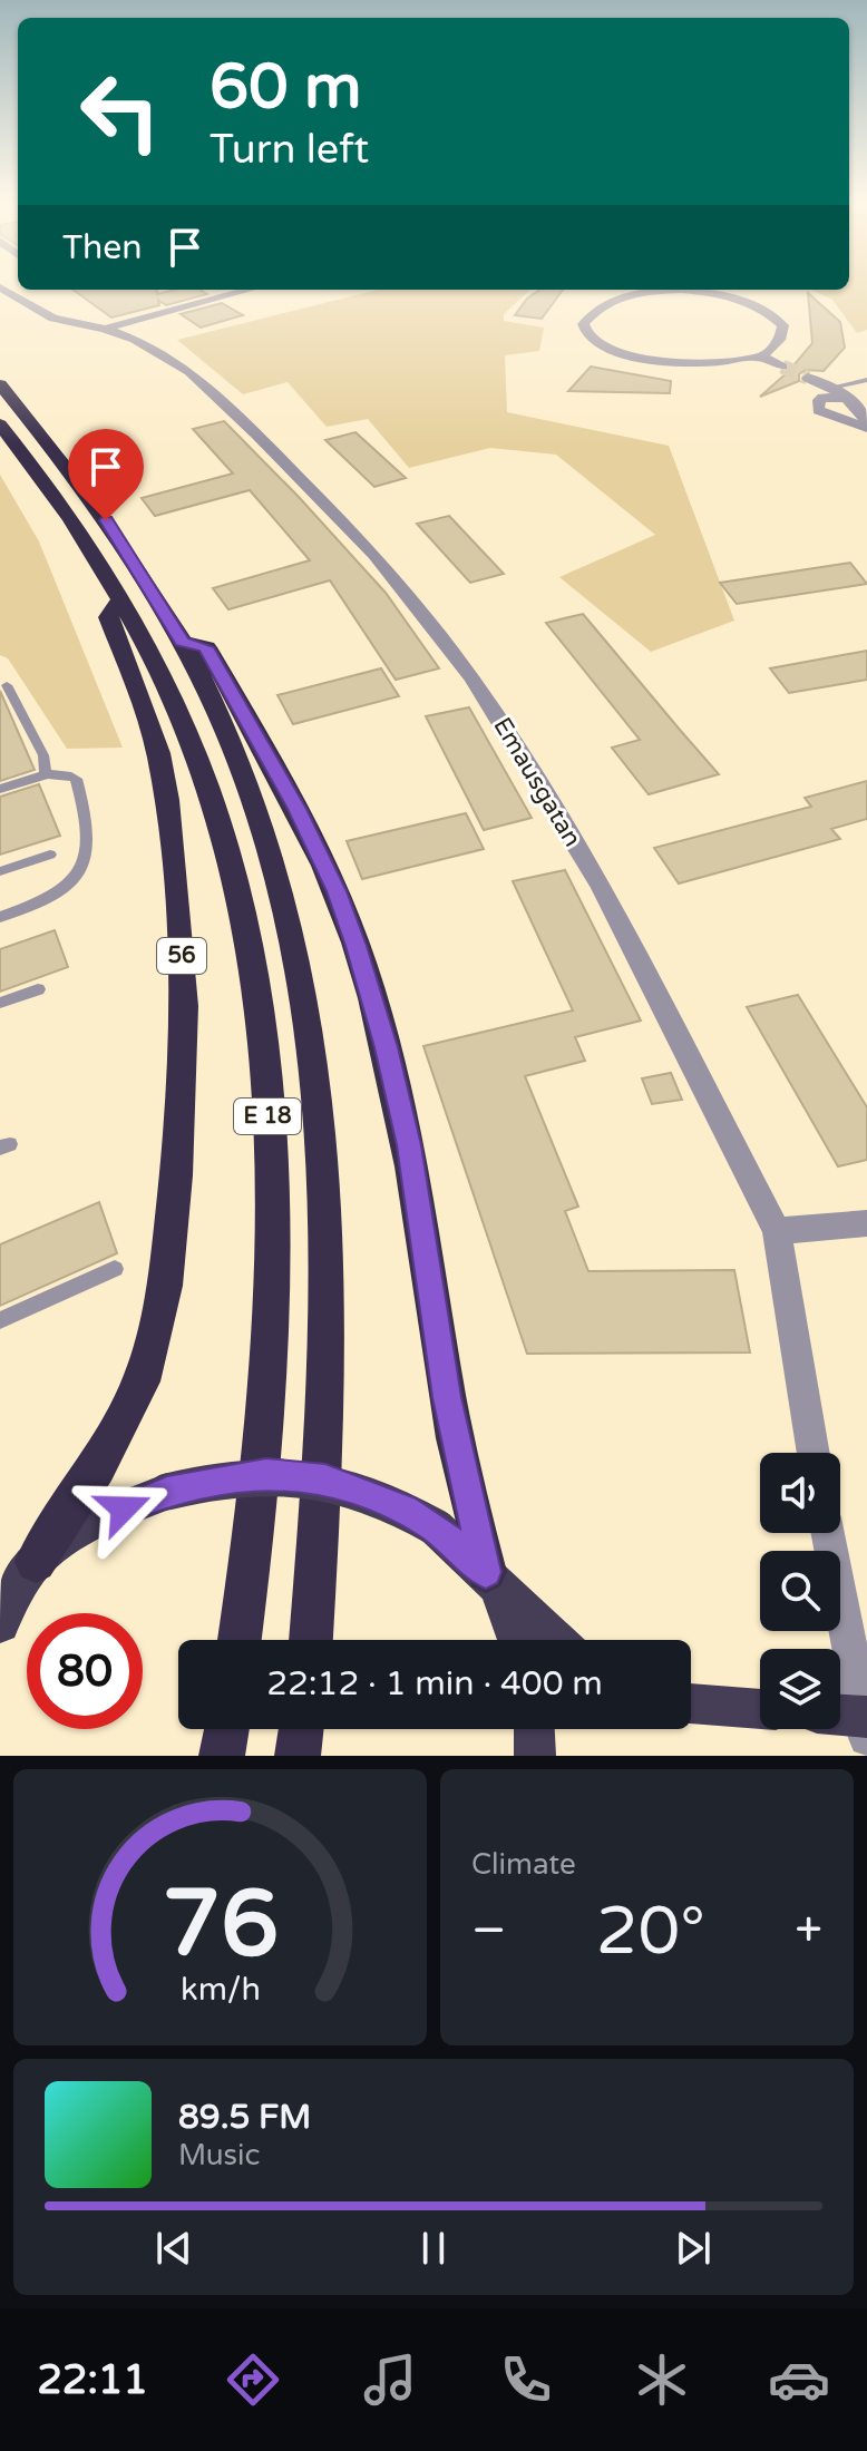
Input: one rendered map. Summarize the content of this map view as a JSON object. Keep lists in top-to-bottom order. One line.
{"streets":{"highway":["56","E 18"],"street":["Emausgatan"]},"crossings":[["56","E 18"]],"page":{"turn":["60 m","Turn left"],"then":"Then","limit":"80","trip":"22:12 · 1 min · 400 m","tile":"Climate","heat":["−","20°","+"],"song":["89.5 FM","Music"],"tabs":"22:11","gauge":["76","km/h"]}}
